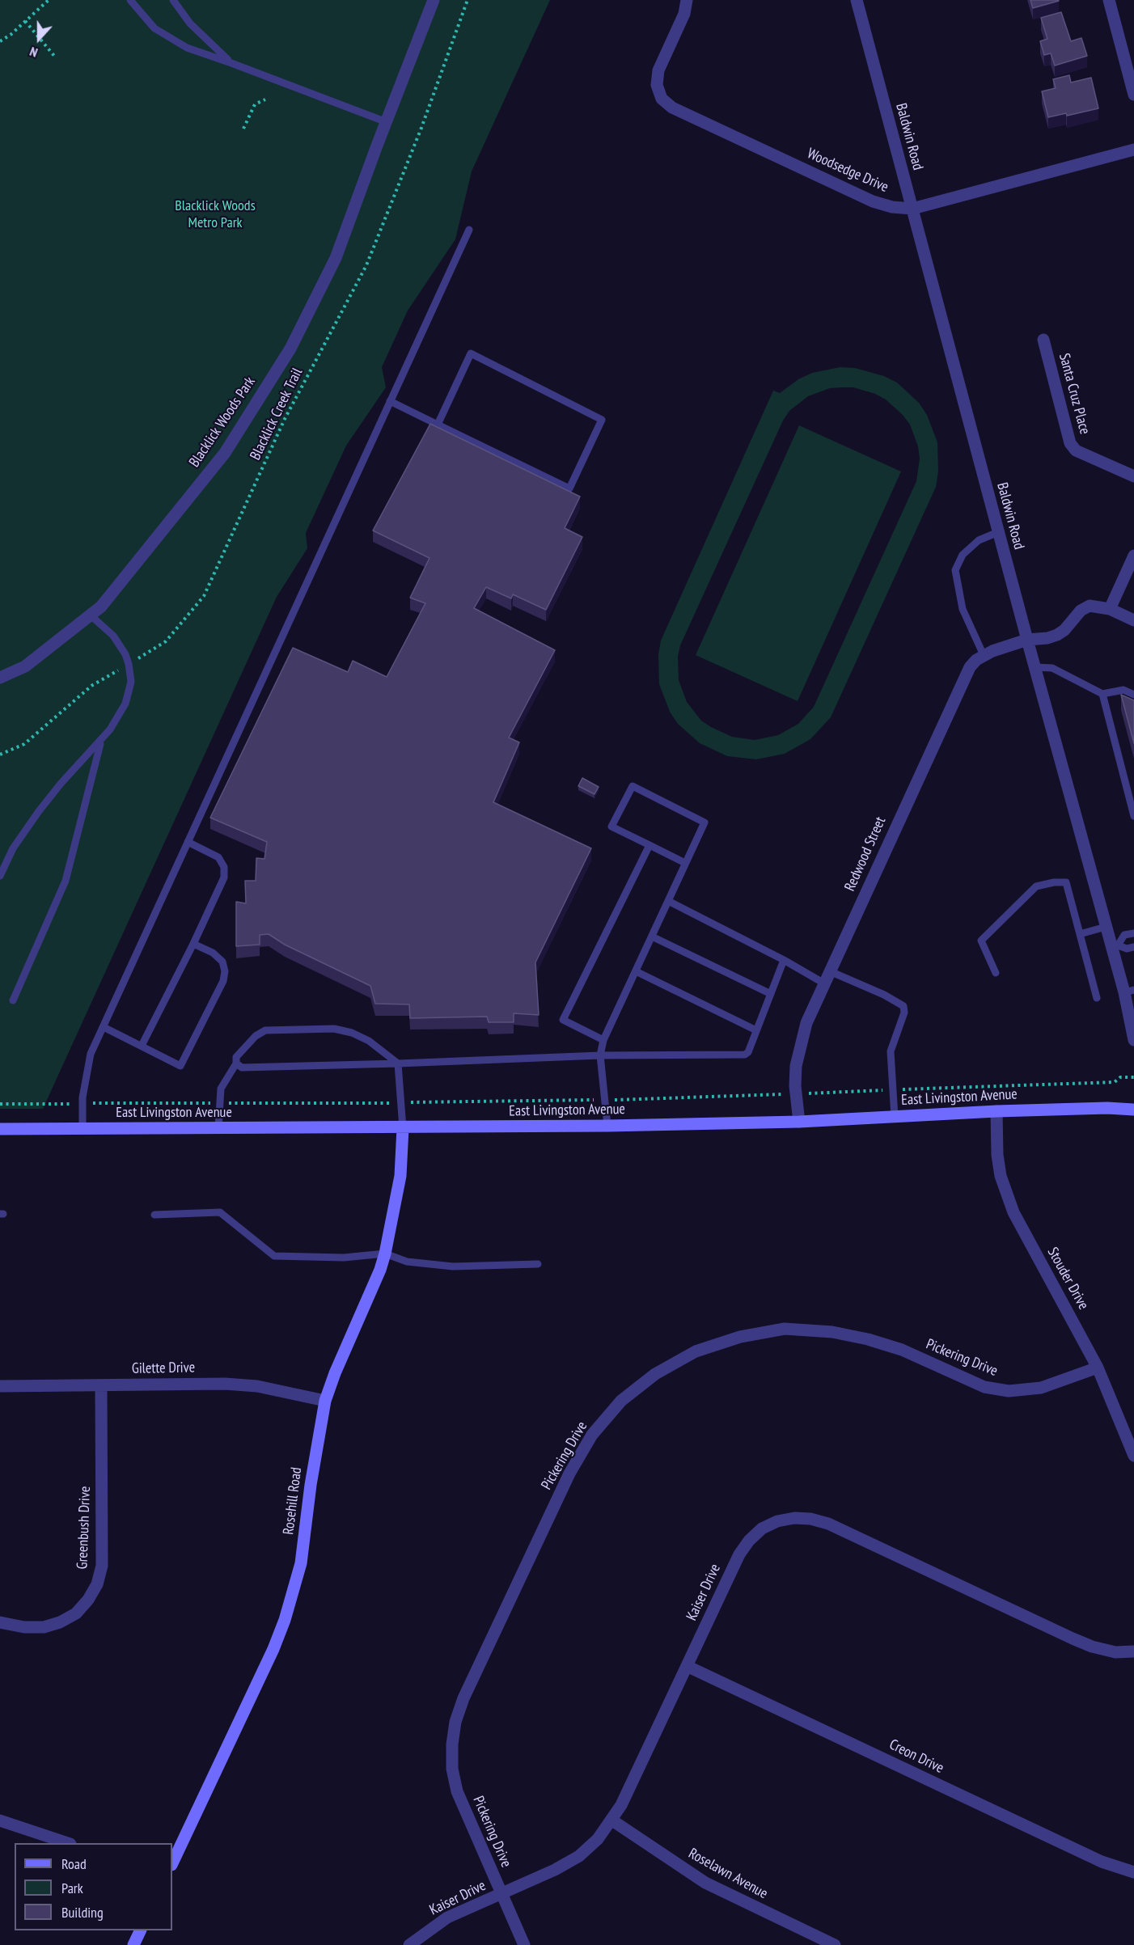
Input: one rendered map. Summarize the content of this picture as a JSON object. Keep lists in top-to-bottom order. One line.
{"streets":{"main road":["East Livingston Avenue","Rosehill Road"],"street":["Baldwin Road","Woodsedge Drive","Santa Cruz Place","Blacklick Woods Park","Redwood Street","Stouder Drive","Pickering Drive","Gilette Drive","Greenbush Drive","Kaiser Drive","Creon Drive","Roselawn Avenue"],"path":["Blacklick Creek Trail"]},"crossings":[["Baldwin Road","Woodsedge Drive"],["Baldwin Road","Redwood Street"],["Redwood Street","East Livingston Avenue"],["East Livingston Avenue","Stouder Drive"],["East Livingston Avenue","Rosehill Road"],["Stouder Drive","Pickering Drive"],["Pickering Drive","Kaiser Drive"],["Gilette Drive","Rosehill Road"],["Gilette Drive","Greenbush Drive"],["Kaiser Drive","Creon Drive"],["Kaiser Drive","Roselawn Avenue"]],"parks":["Blacklick Woods Metro Park"],"legend":["Road","Park","Building"],"north":"bottom"}
